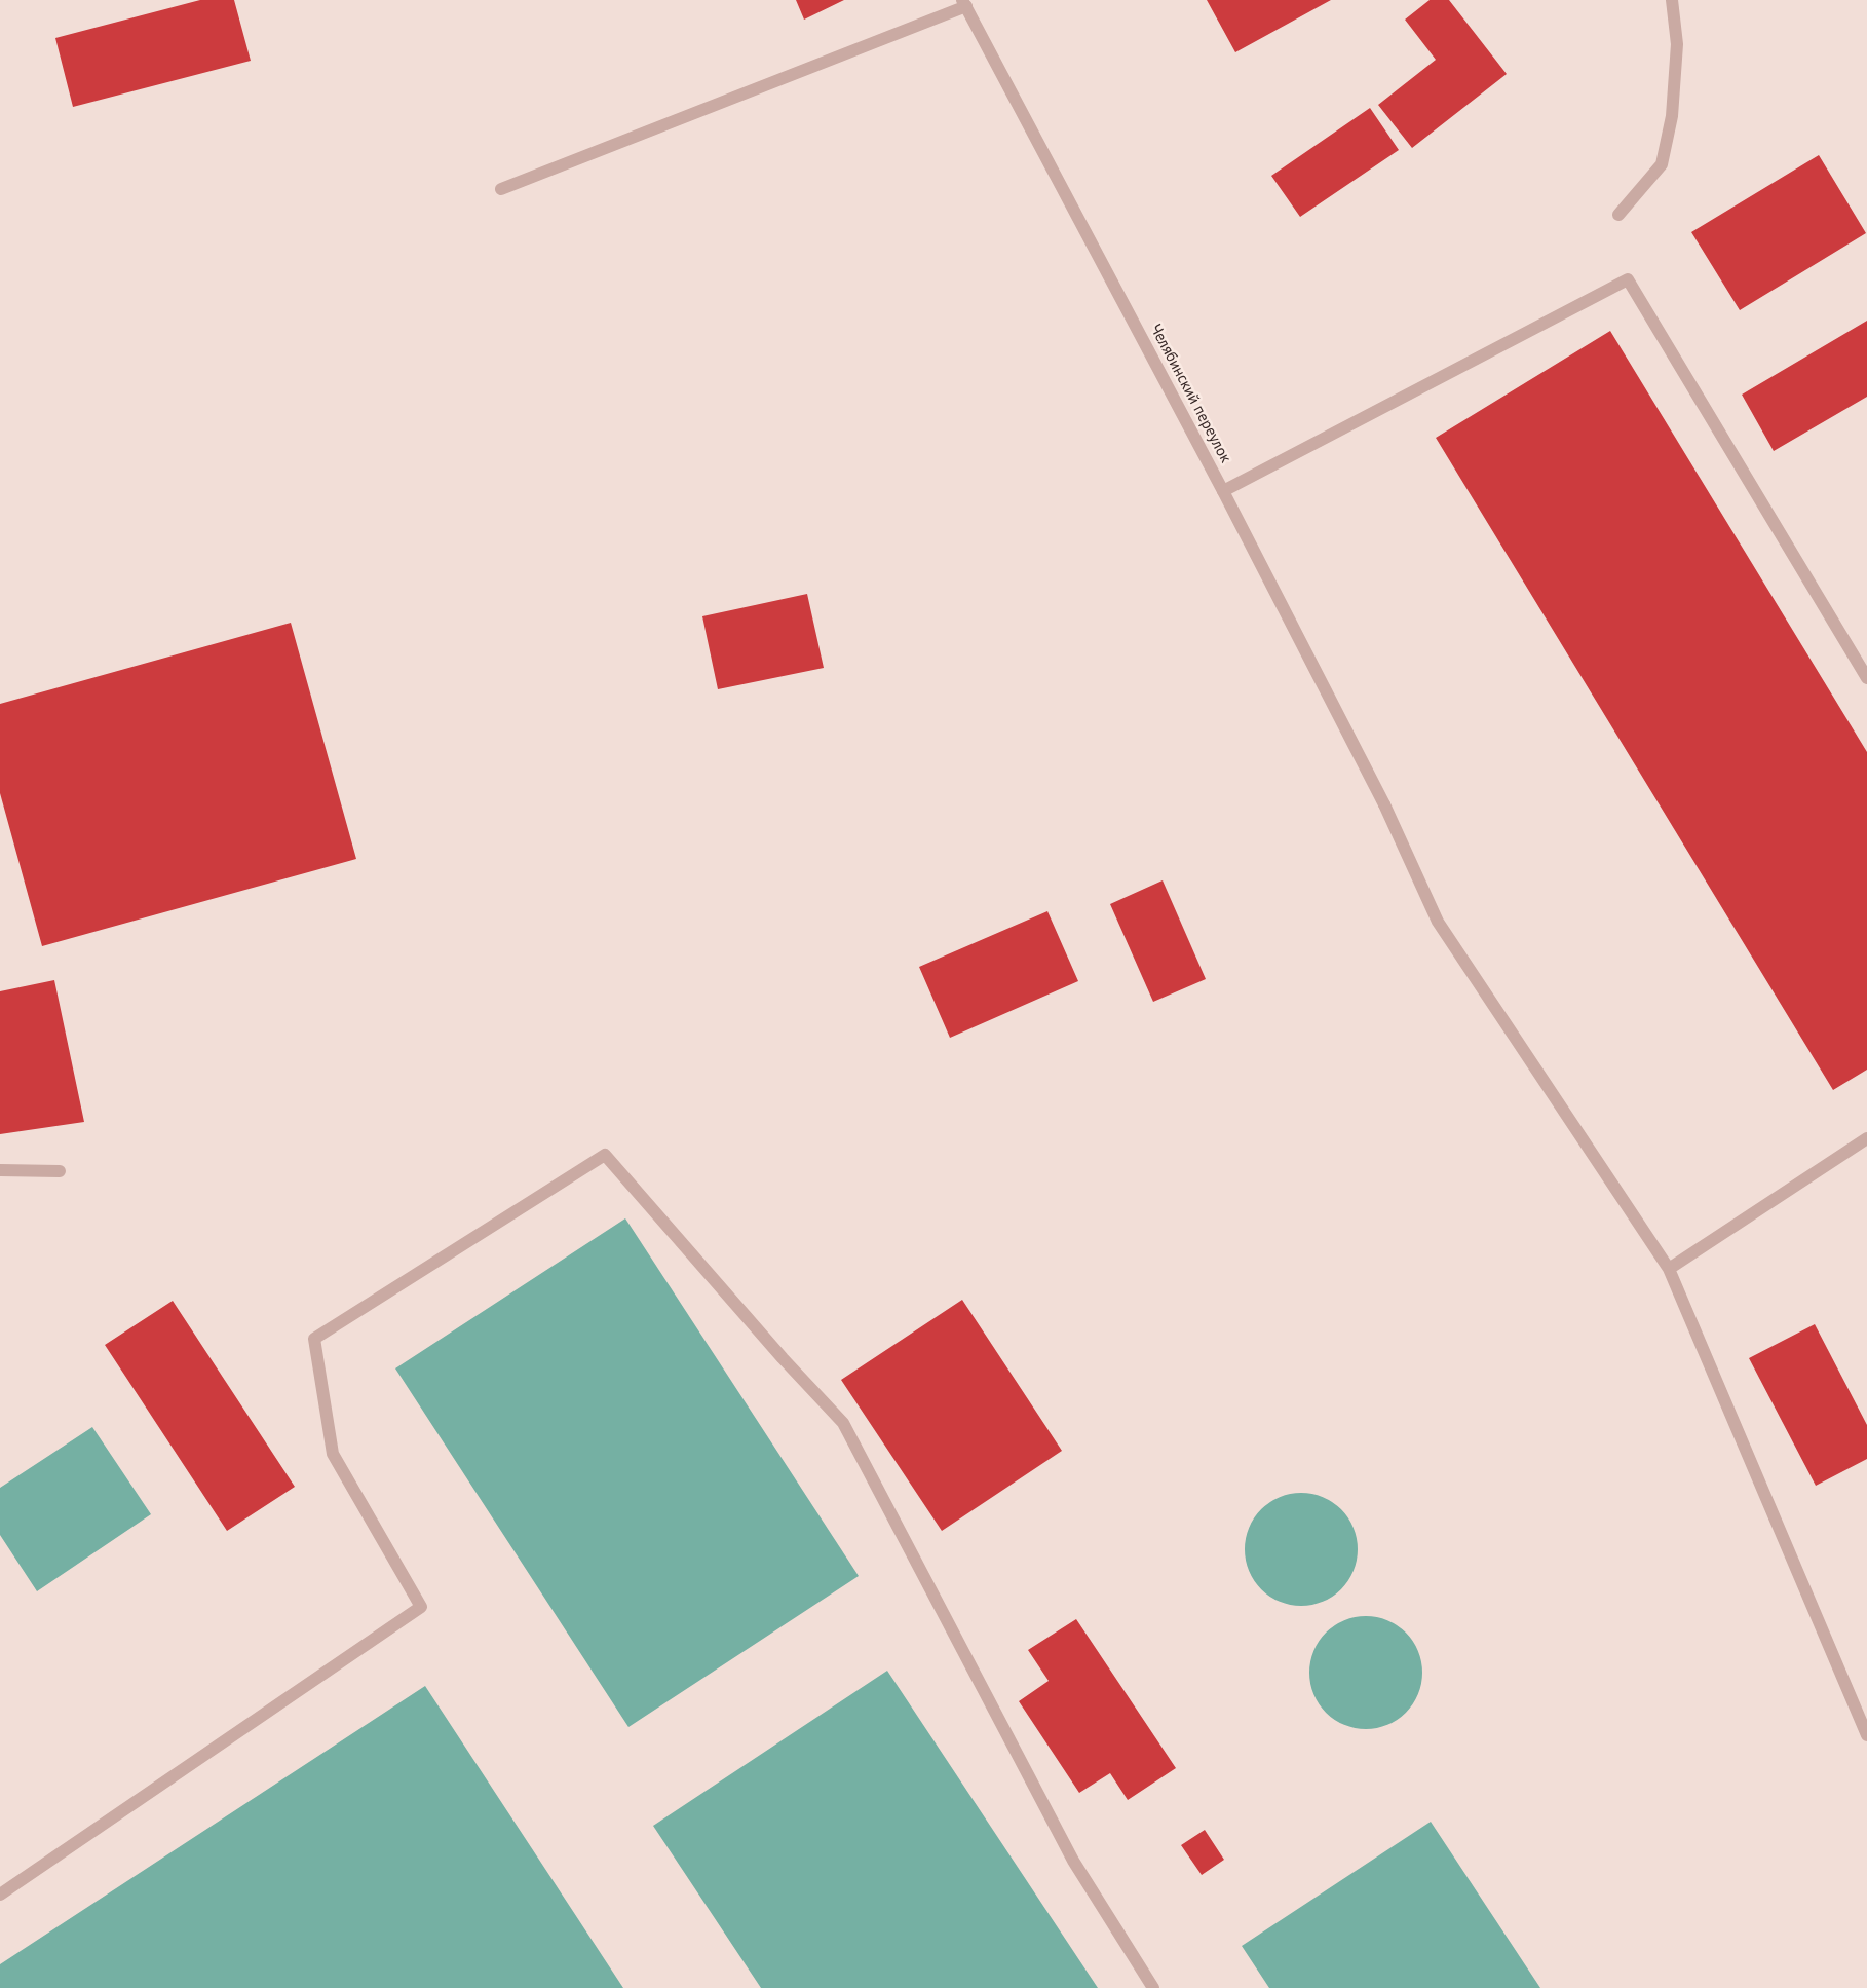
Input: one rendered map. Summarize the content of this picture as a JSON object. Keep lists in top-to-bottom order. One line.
{"streets":{"street":["Челябинский переулок"]}}
